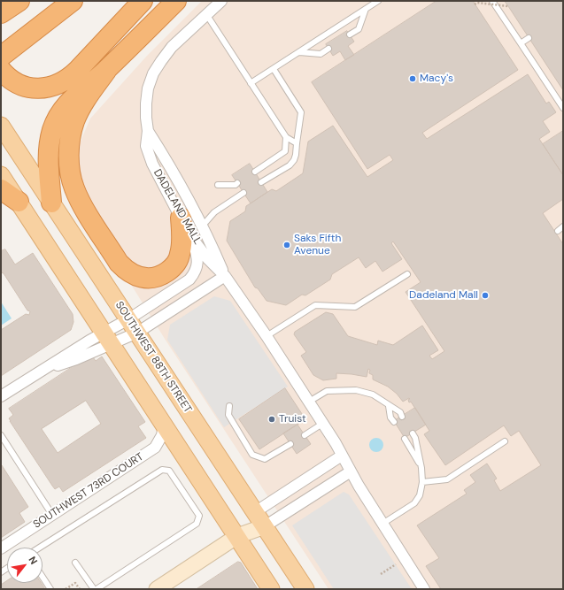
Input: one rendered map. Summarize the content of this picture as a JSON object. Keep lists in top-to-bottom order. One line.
{"streets":{"main road":["SOUTHWEST 88TH STREET"],"street":["DADELAND MALL","SOUTHWEST 73RD COURT"]},"places":["Macy's","Saks Fifth Avenue","Dadeland Mall","Truist"],"north":"top right"}
